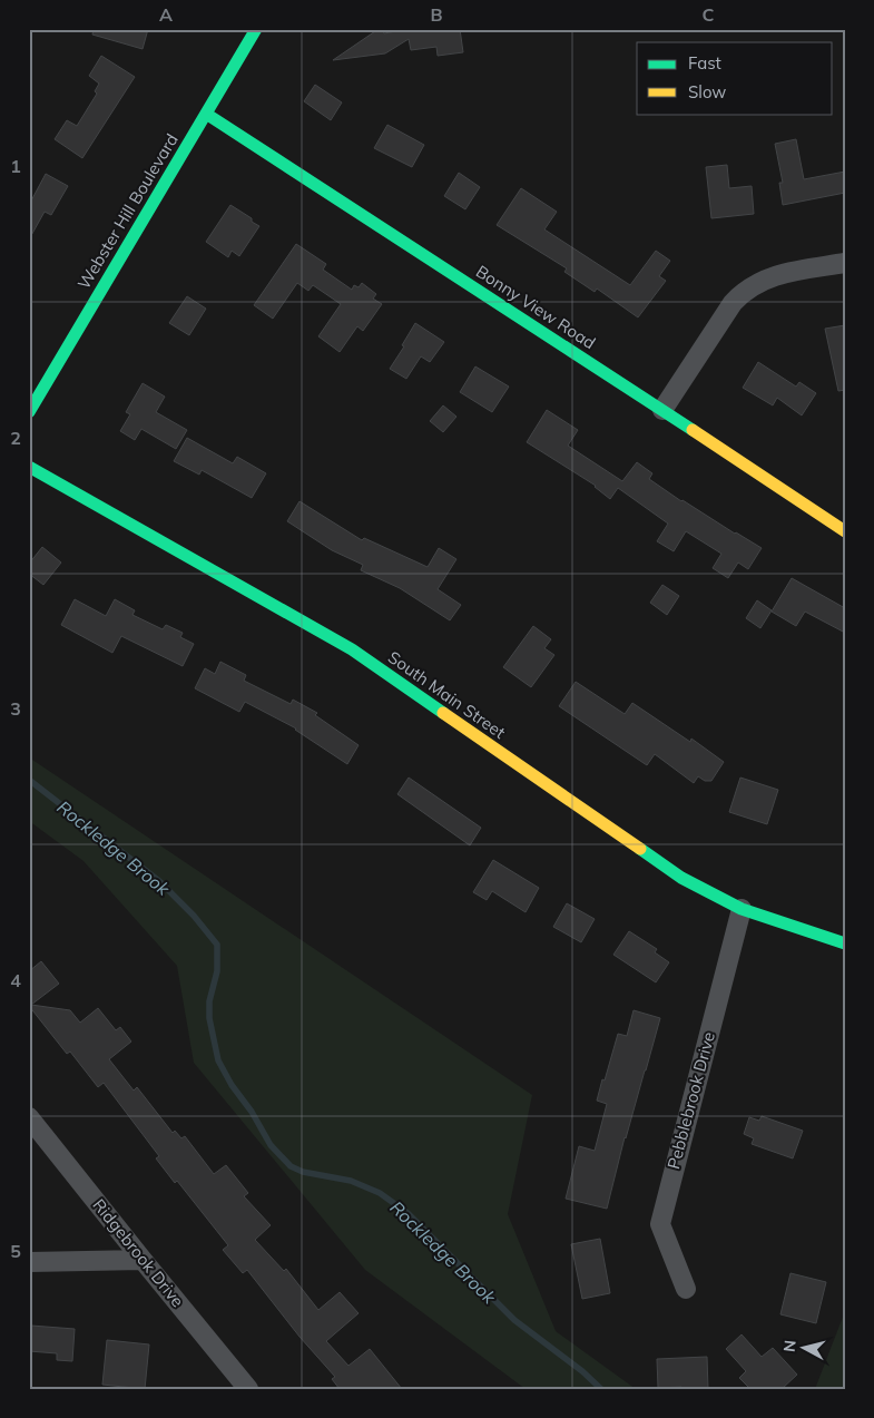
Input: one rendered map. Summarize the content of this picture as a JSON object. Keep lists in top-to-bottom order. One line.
{"streets":{"street":["Webster Hill Boulevard","Bonny View Road","South Main Street","Pebblebrook Drive","Ridgebrook Drive"]},"crossings":[["Webster Hill Boulevard","Bonny View Road"],["South Main Street","Pebblebrook Drive"]],"water":["Rockledge Brook"],"legend":["Fast","Slow"],"north":"left","grid":{"columns":["A","B","C"],"rows":["1","2","3","4","5"]}}
